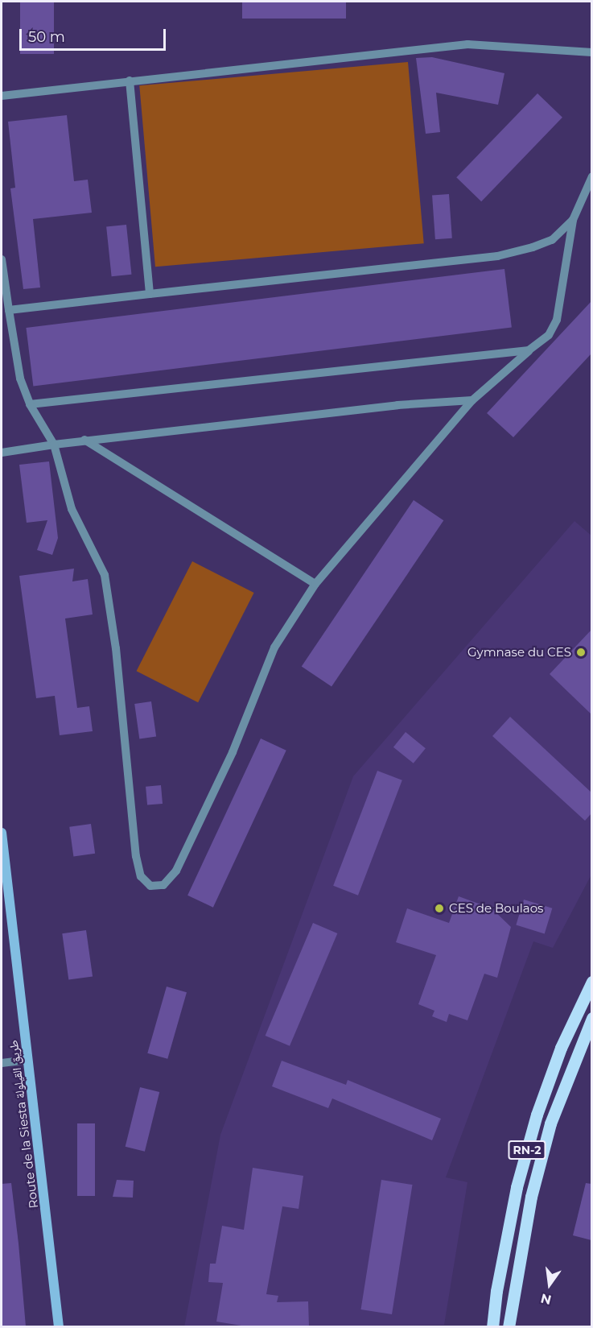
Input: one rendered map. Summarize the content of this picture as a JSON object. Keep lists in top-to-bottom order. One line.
{"streets":{"main road":["Route de la Siesta طريق القيلولة","RN-2"]},"places":["Gymnase du CES","CES de Boulaos"],"scale_bar":"50 m","north":"bottom"}
